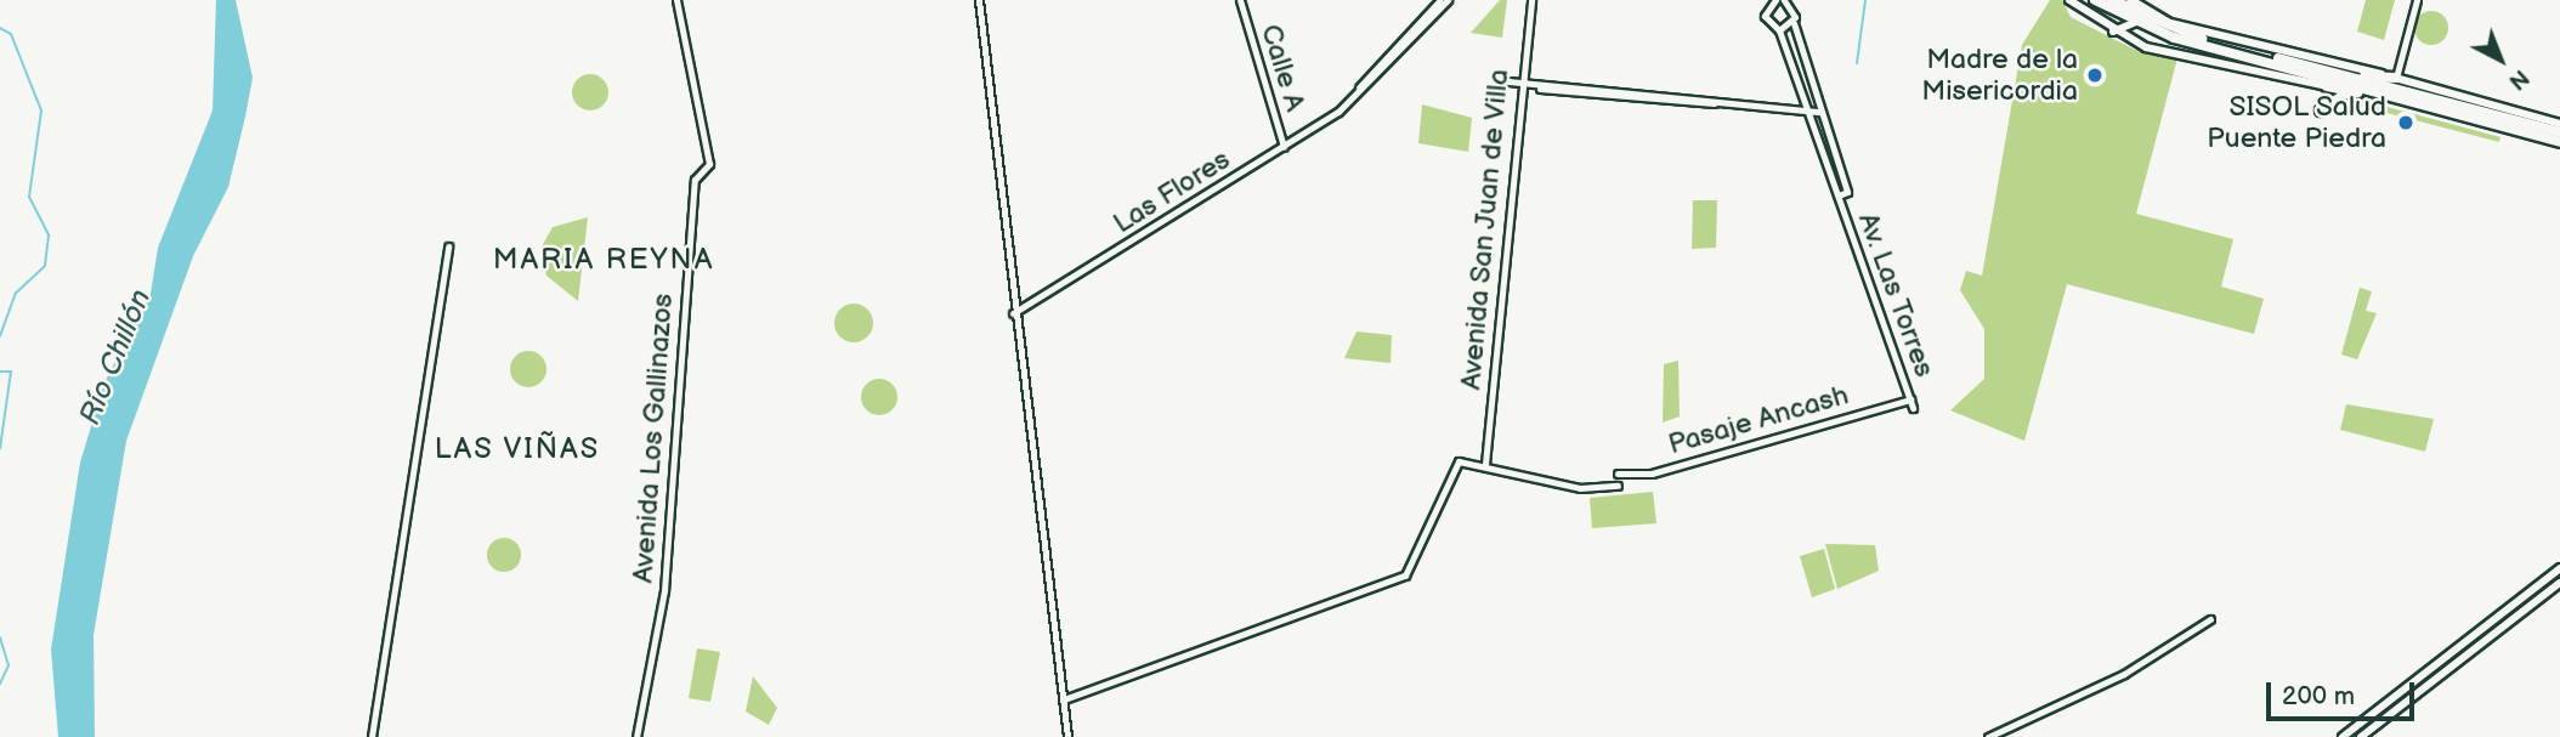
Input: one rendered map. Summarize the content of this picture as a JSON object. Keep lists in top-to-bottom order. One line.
{"streets":{"street":["Calle A","Las Flores","Avenida San Juan de Villa","Av. Las Torres","Pasaje Ancash","Avenida Los Gallinazos"]},"crossings":[["Calle A","Las Flores"],["Av. Las Torres","Pasaje Ancash"]],"districts":["MARIA REYNA","LAS VIÑAS"],"water":["Río Chillón"],"places":["Madre de la Misericordia","SISOL Salud Puente Piedra"],"scale_bar":"200 m","north":"bottom right"}
